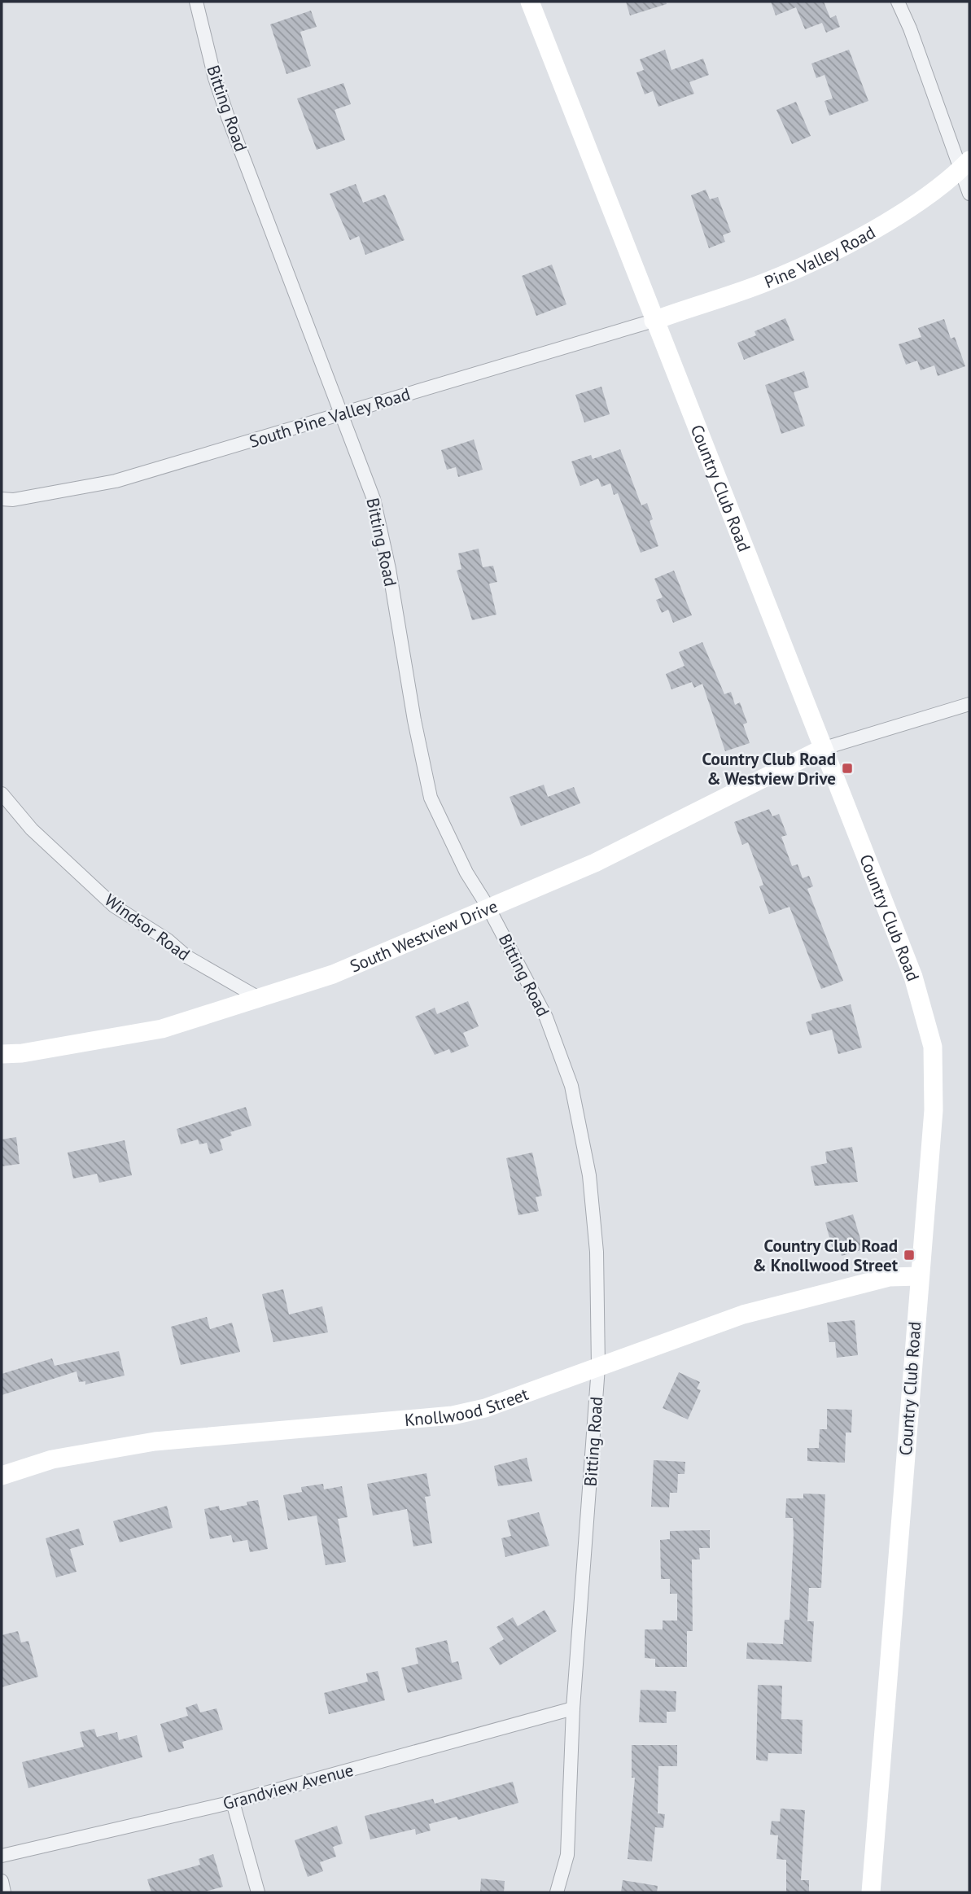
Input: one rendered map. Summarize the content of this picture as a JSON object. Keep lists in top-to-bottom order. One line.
{"streets":{"main road":["Pine Valley Road","Country Club Road","South Westview Drive","Knollwood Street"],"street":["Bitting Road","South Pine Valley Road","Windsor Road","Grandview Avenue"]},"crossings":[["Bitting Road","South Pine Valley Road"],["Bitting Road","South Westview Drive"],["Bitting Road","Knollwood Street"],["Bitting Road","Grandview Avenue"],["Pine Valley Road","South Pine Valley Road"],["Pine Valley Road","Country Club Road"],["South Pine Valley Road","Country Club Road"],["Country Club Road","South Westview Drive"],["Country Club Road","Knollwood Street"],["Windsor Road","South Westview Drive"]],"places":{"transit":["Country Club Road & Westview Drive","Country Club Road & Knollwood Street"]}}
